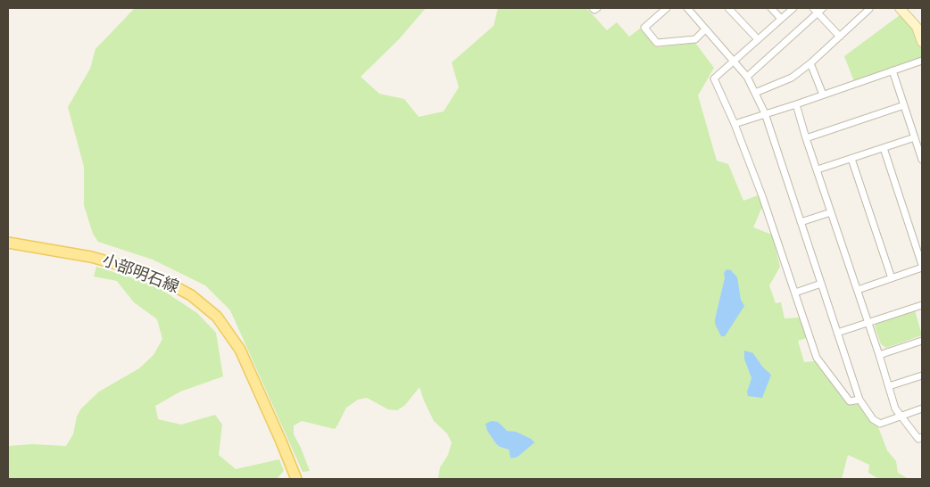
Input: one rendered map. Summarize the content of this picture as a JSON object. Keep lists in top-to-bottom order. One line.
{"streets":{"main road":["小部明石線"]}}
